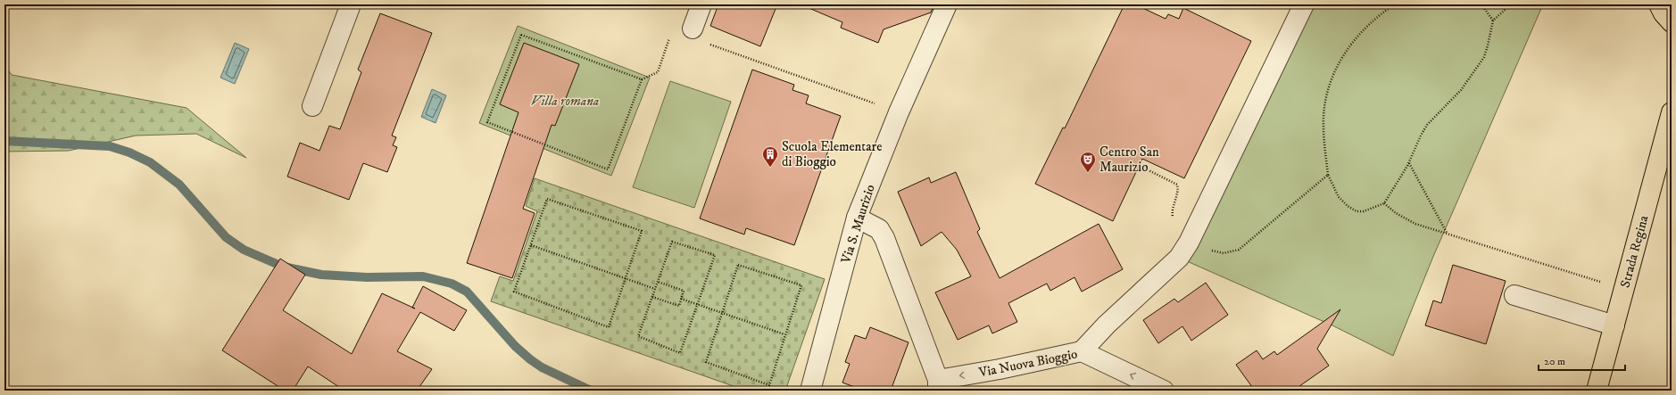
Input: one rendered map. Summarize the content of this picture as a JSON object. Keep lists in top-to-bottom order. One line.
{"streets":{"main road":["Strada Regina"],"street":["Via S. Maurizio","Via Nuova Bioggio"]},"one_way":["Via Nuova Bioggio"],"parks":["Villa romana"],"places":{"building":["Scuola Elementare di Bioggio"],"theatre":["Centro San Maurizio"]},"scale_bar":"20 m"}
